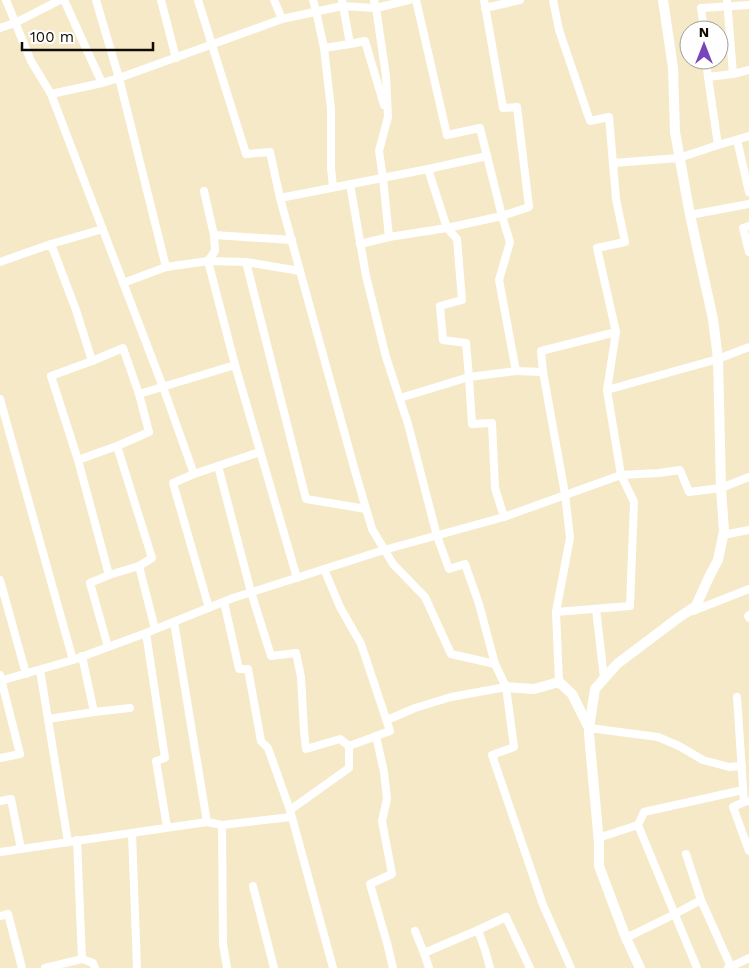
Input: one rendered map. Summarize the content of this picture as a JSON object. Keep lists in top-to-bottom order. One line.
{"scale_bar":"100 m","north":"top"}
